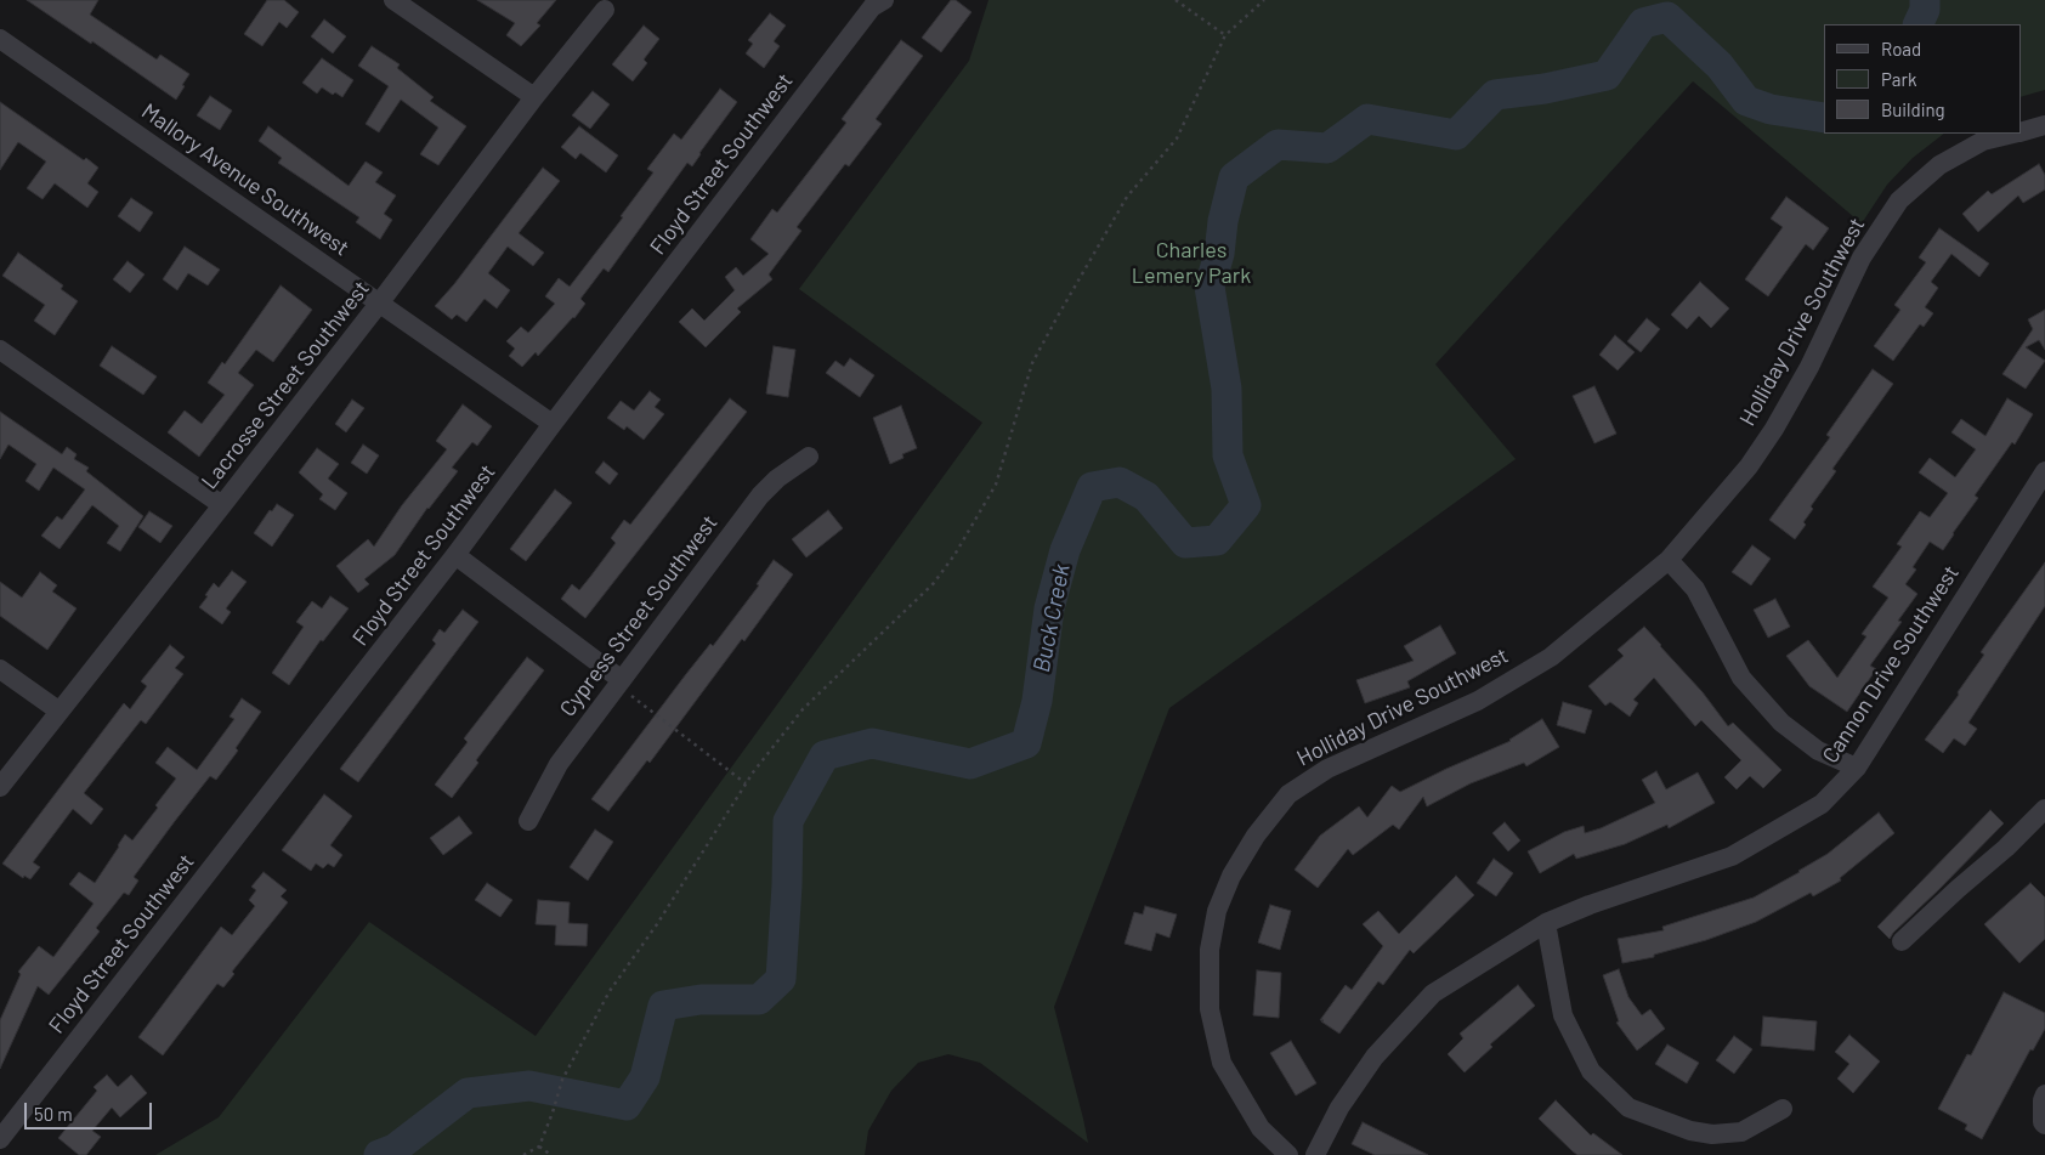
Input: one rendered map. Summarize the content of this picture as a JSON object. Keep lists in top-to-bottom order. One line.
{"streets":{"street":["Floyd Street Southwest","Mallory Avenue Southwest","Holliday Drive Southwest","Lacrosse Street Southwest","Cypress Street Southwest","Cannon Drive Southwest"]},"crossings":[["Floyd Street Southwest","Mallory Avenue Southwest"],["Mallory Avenue Southwest","Lacrosse Street Southwest"]],"water":["Buck Creek"],"parks":["Charles Lemery Park"],"legend":["Road","Park","Building"],"scale_bar":"50 m"}
